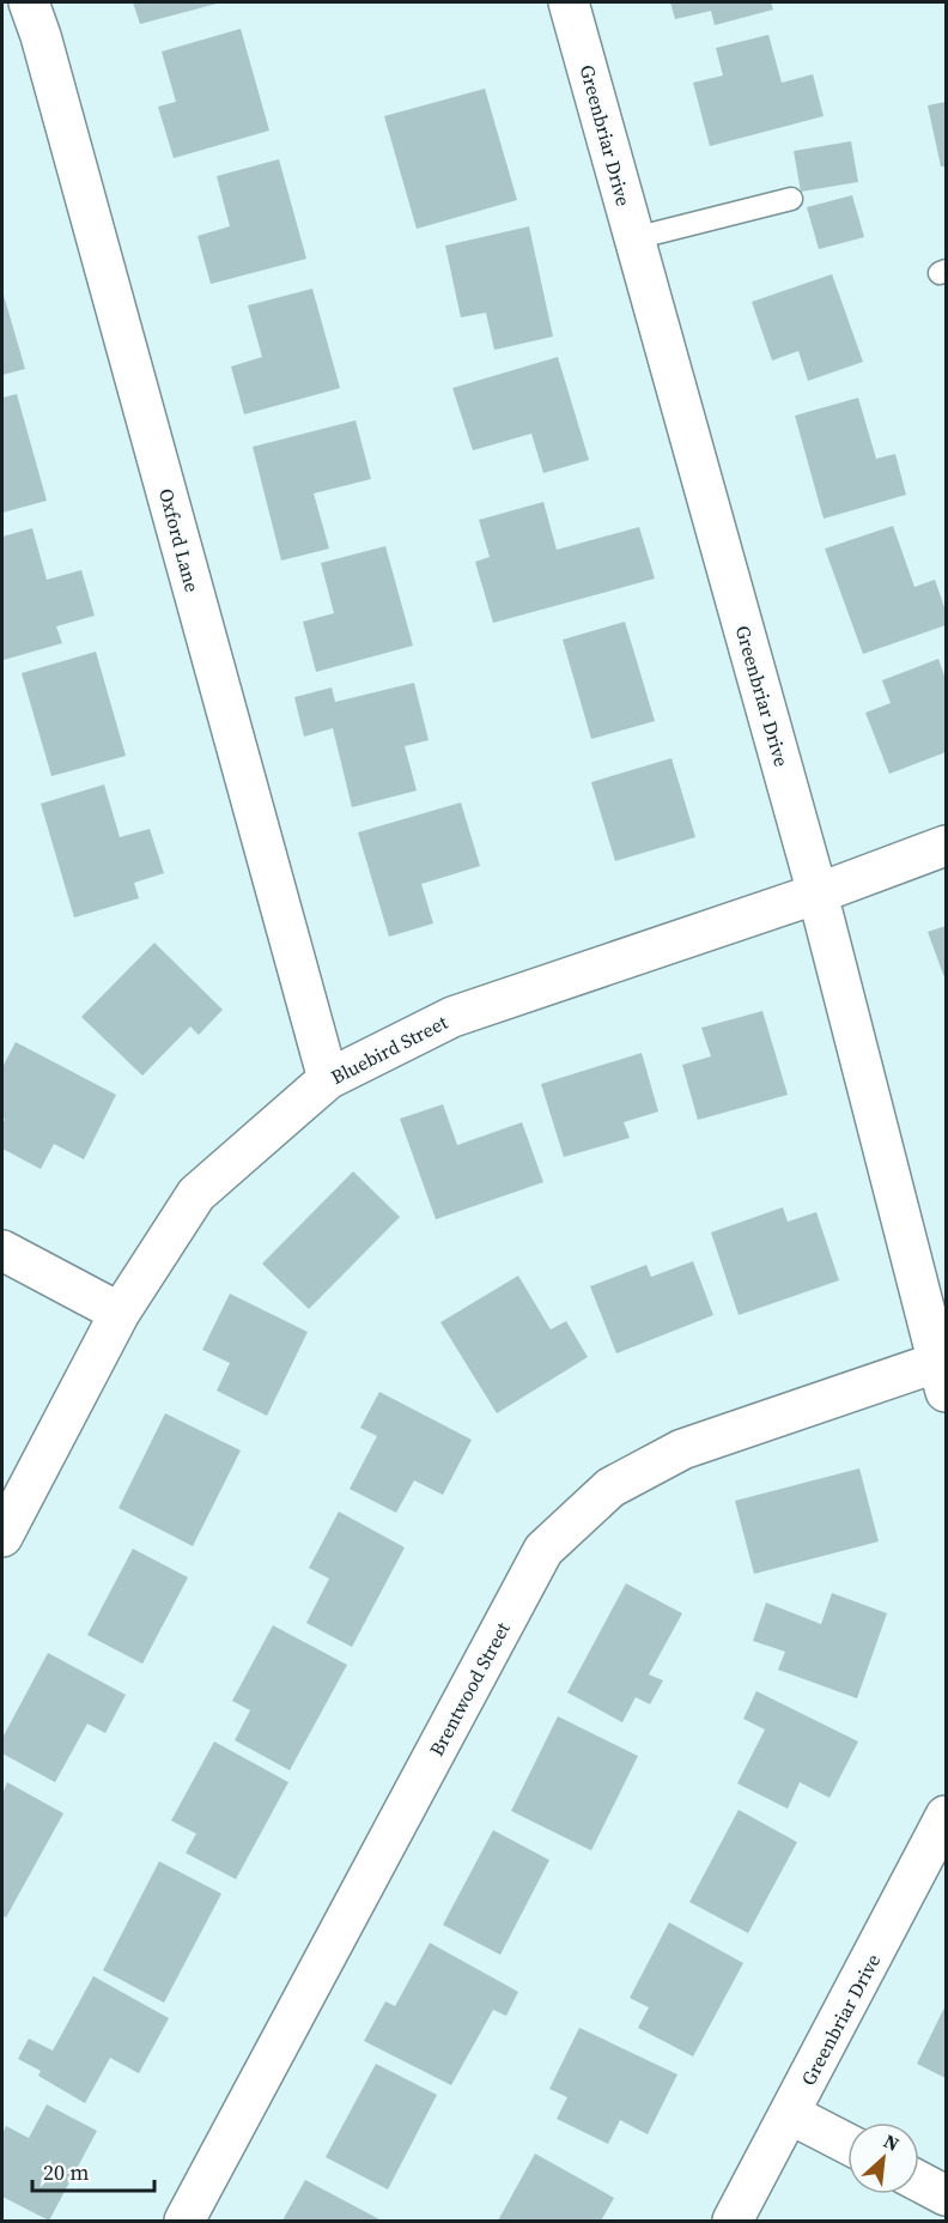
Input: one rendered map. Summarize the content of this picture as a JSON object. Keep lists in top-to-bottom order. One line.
{"streets":{"street":["Greenbriar Drive","Oxford Lane","Bluebird Street","Brentwood Street"]},"crossings":[["Greenbriar Drive","Bluebird Street"],["Greenbriar Drive","Brentwood Street"],["Oxford Lane","Bluebird Street"]],"scale_bar":"20 m","north":"top right"}
